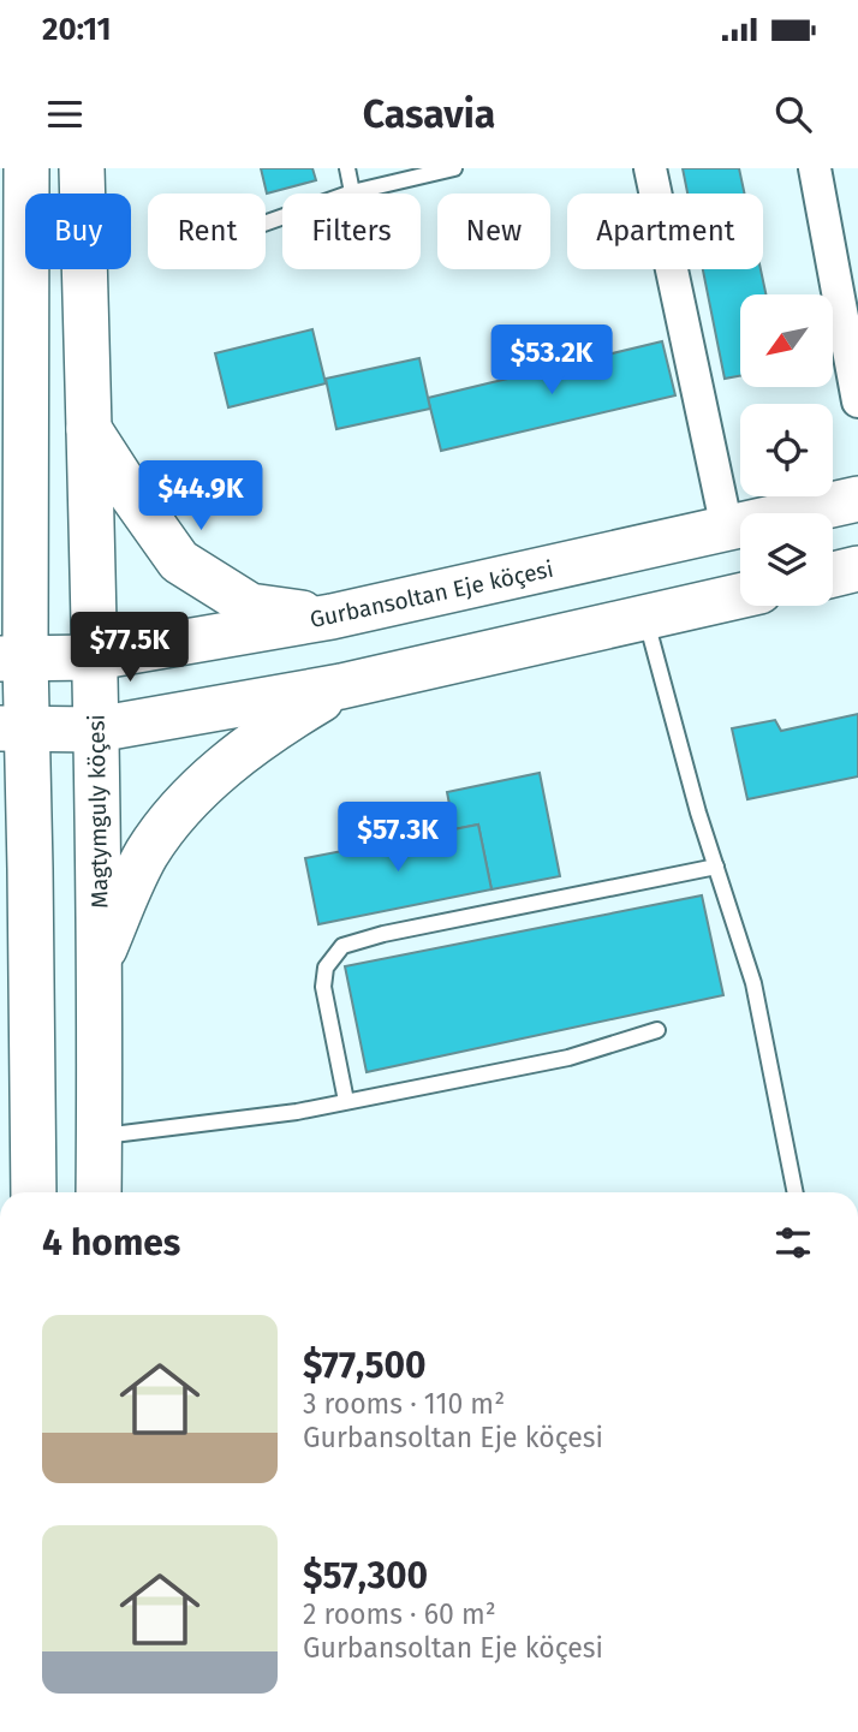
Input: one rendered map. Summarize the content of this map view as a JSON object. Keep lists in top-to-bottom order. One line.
{"streets":{"main road":["Gurbansoltan Eje köçesi","Magtymguly köçesi"]},"crossings":[["Gurbansoltan Eje köçesi","Magtymguly köçesi"]],"north":"bottom left","page":{"status":"20:11","header":"Casavia","chip":["Buy","Rent","Filters","New","Apartment"],"price":["$53.2K","$44.9K","$77.5K","$57.3K"],"heading":"4 homes","list":[{"name":"$77,500","note":"3 rooms · 110 m² · Gurbansoltan Eje köçesi"},{"name":"$57,300","note":"2 rooms · 60 m² · Gurbansoltan Eje köçesi"}]}}
